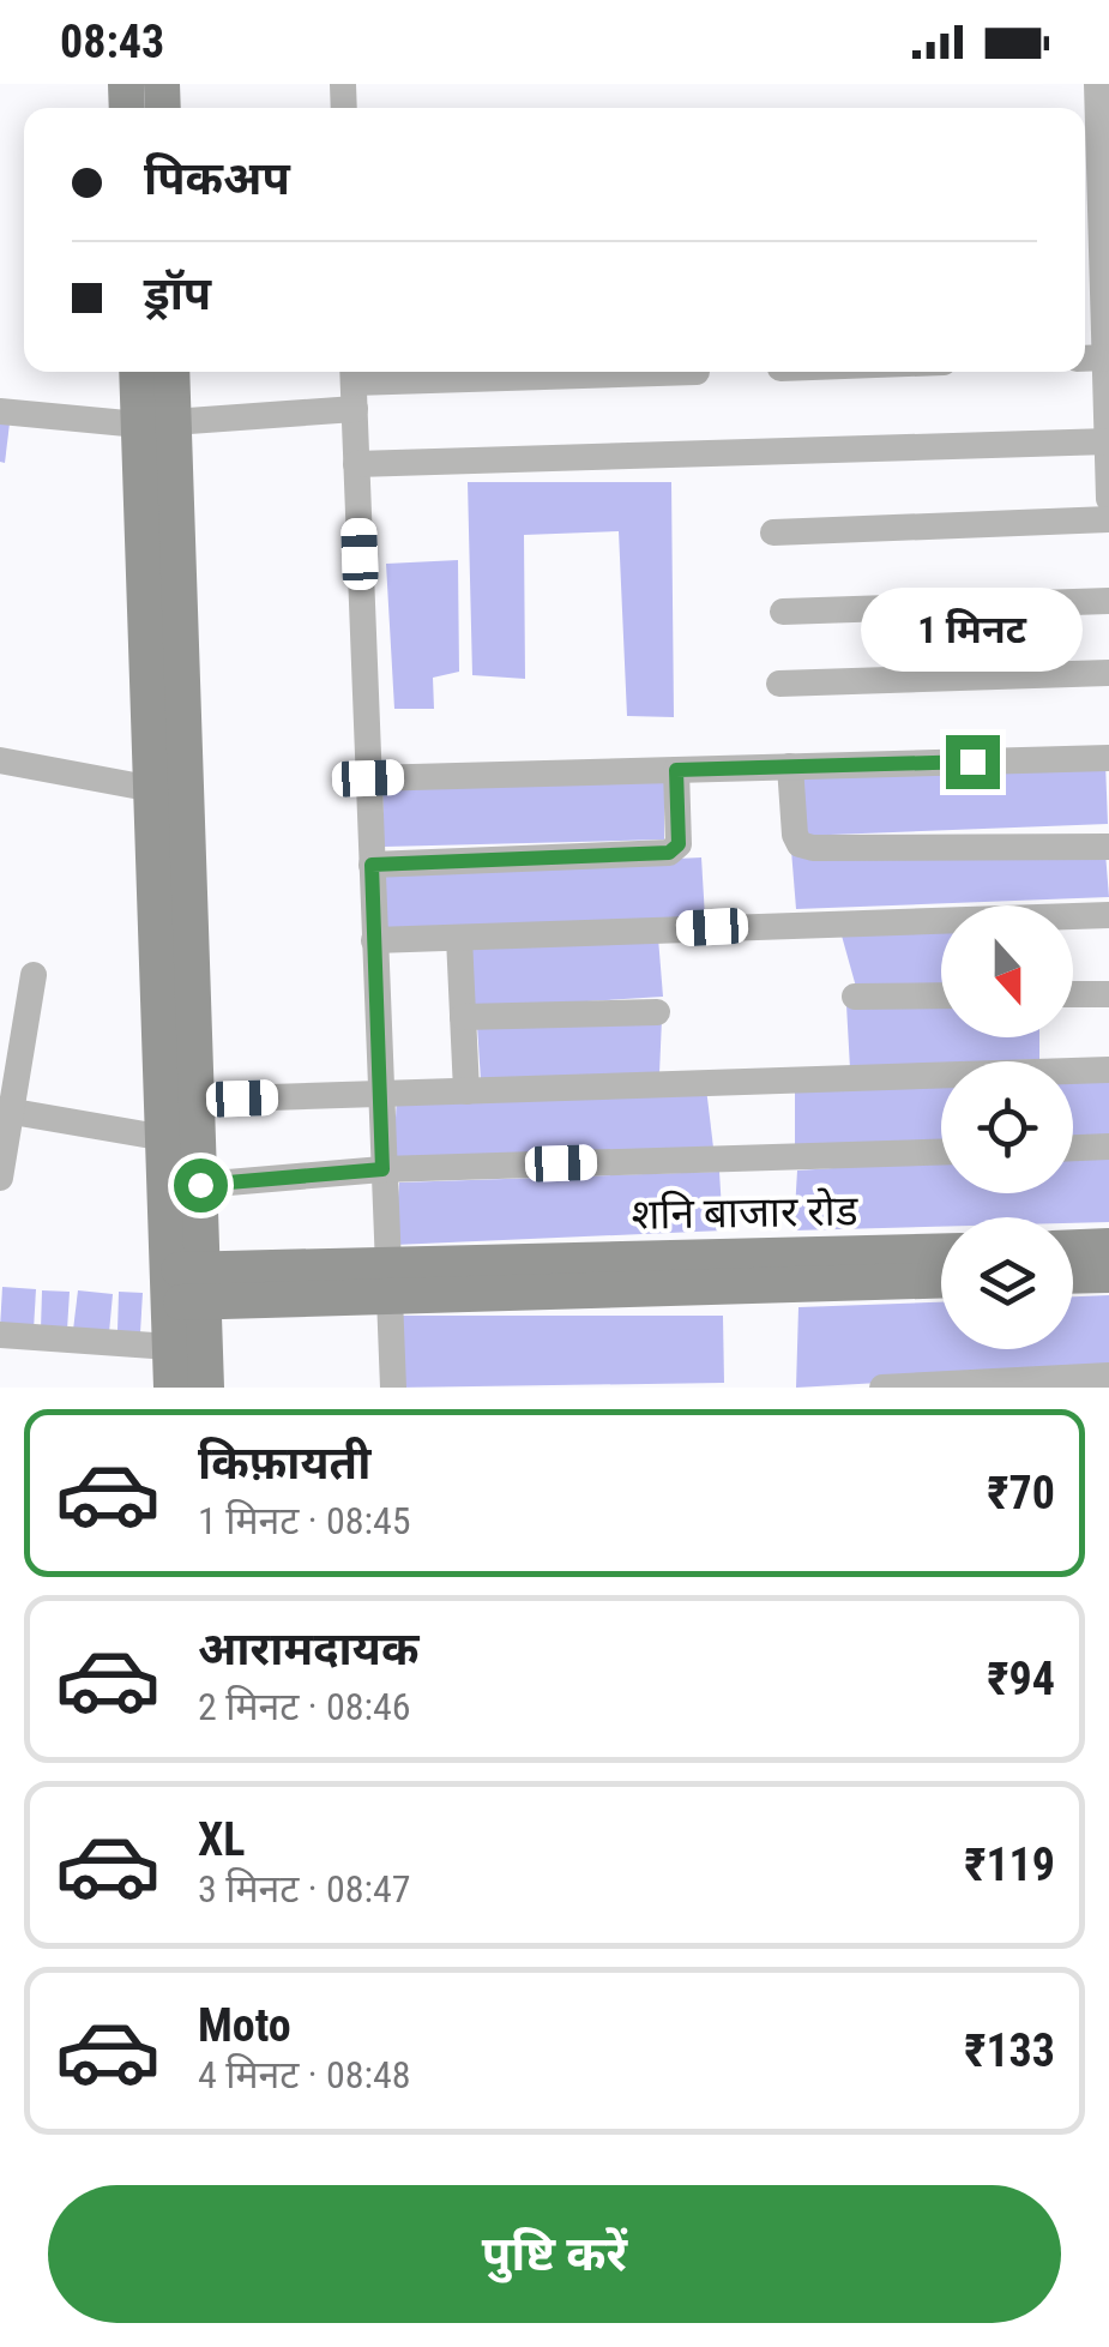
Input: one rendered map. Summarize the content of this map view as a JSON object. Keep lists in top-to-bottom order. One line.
{"streets":{"street":["शनि बाजार रोड"]},"north":"bottom","page":{"status":"08:43","banner":["पिकअप","ड्रॉप"],"bubble":"1 मिनट","list":[{"name":"किफ़ायती","note":"1 मिनट · 08:45","value":"₹70"},{"name":"आरामदायक","note":"2 मिनट · 08:46","value":"₹94"},{"name":"XL","note":"3 मिनट · 08:47","value":"₹119"},{"name":"Moto","note":"4 मिनट · 08:48","value":"₹133"}],"buttons":"पुष्टि करें"}}
